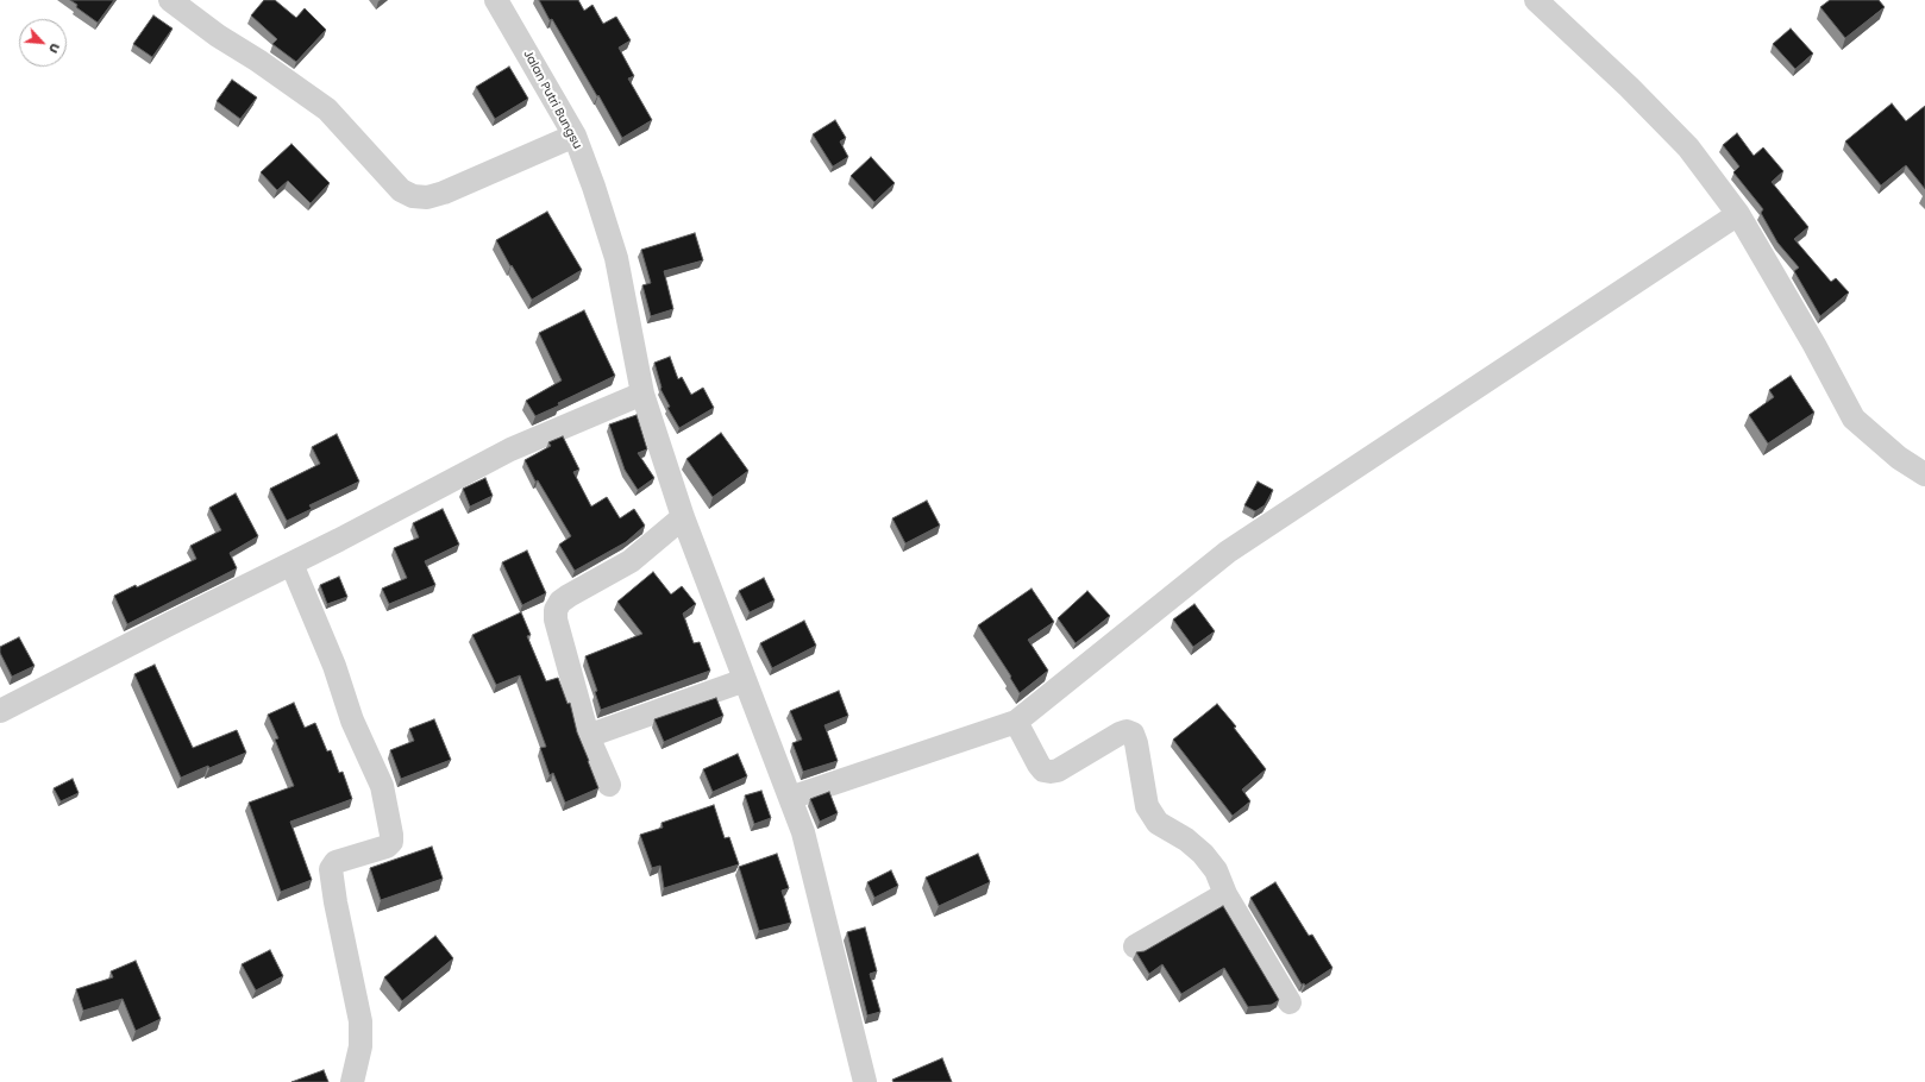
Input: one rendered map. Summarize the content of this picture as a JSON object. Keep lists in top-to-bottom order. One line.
{"streets":{"street":["Jalan Putri Bungsu"]},"north":"bottom right"}
